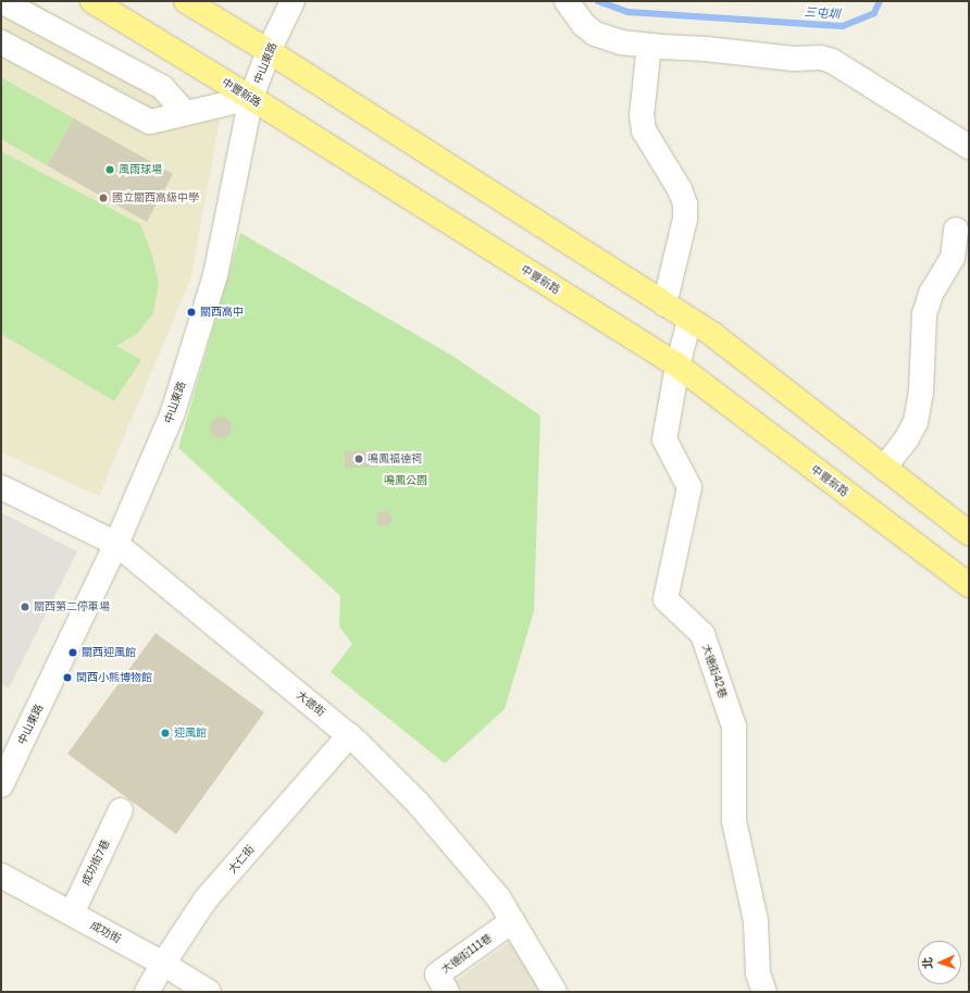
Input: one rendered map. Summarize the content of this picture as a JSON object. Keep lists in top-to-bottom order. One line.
{"streets":{"main road":["中豐新路"],"street":["中山東路","大德街42巷","大德街","大仁街","成功街7巷","成功街","大德街111巷"]},"crossings":[["中山東路","中豐新路"],["中山東路","大德街"],["中豐新路","大德街42巷"],["大德街","大仁街"],["大德街","大德街111巷"],["大仁街","成功街"],["成功街7巷","成功街"]],"water":["三屯圳"],"parks":["鳴鳳公園"],"places":["風雨球場","國立關西高級中學","關西高中","鳴鳳福德祠","關西第二停車場","關西迎風館","関西小熊博物館","迎風館"],"north":"left"}
